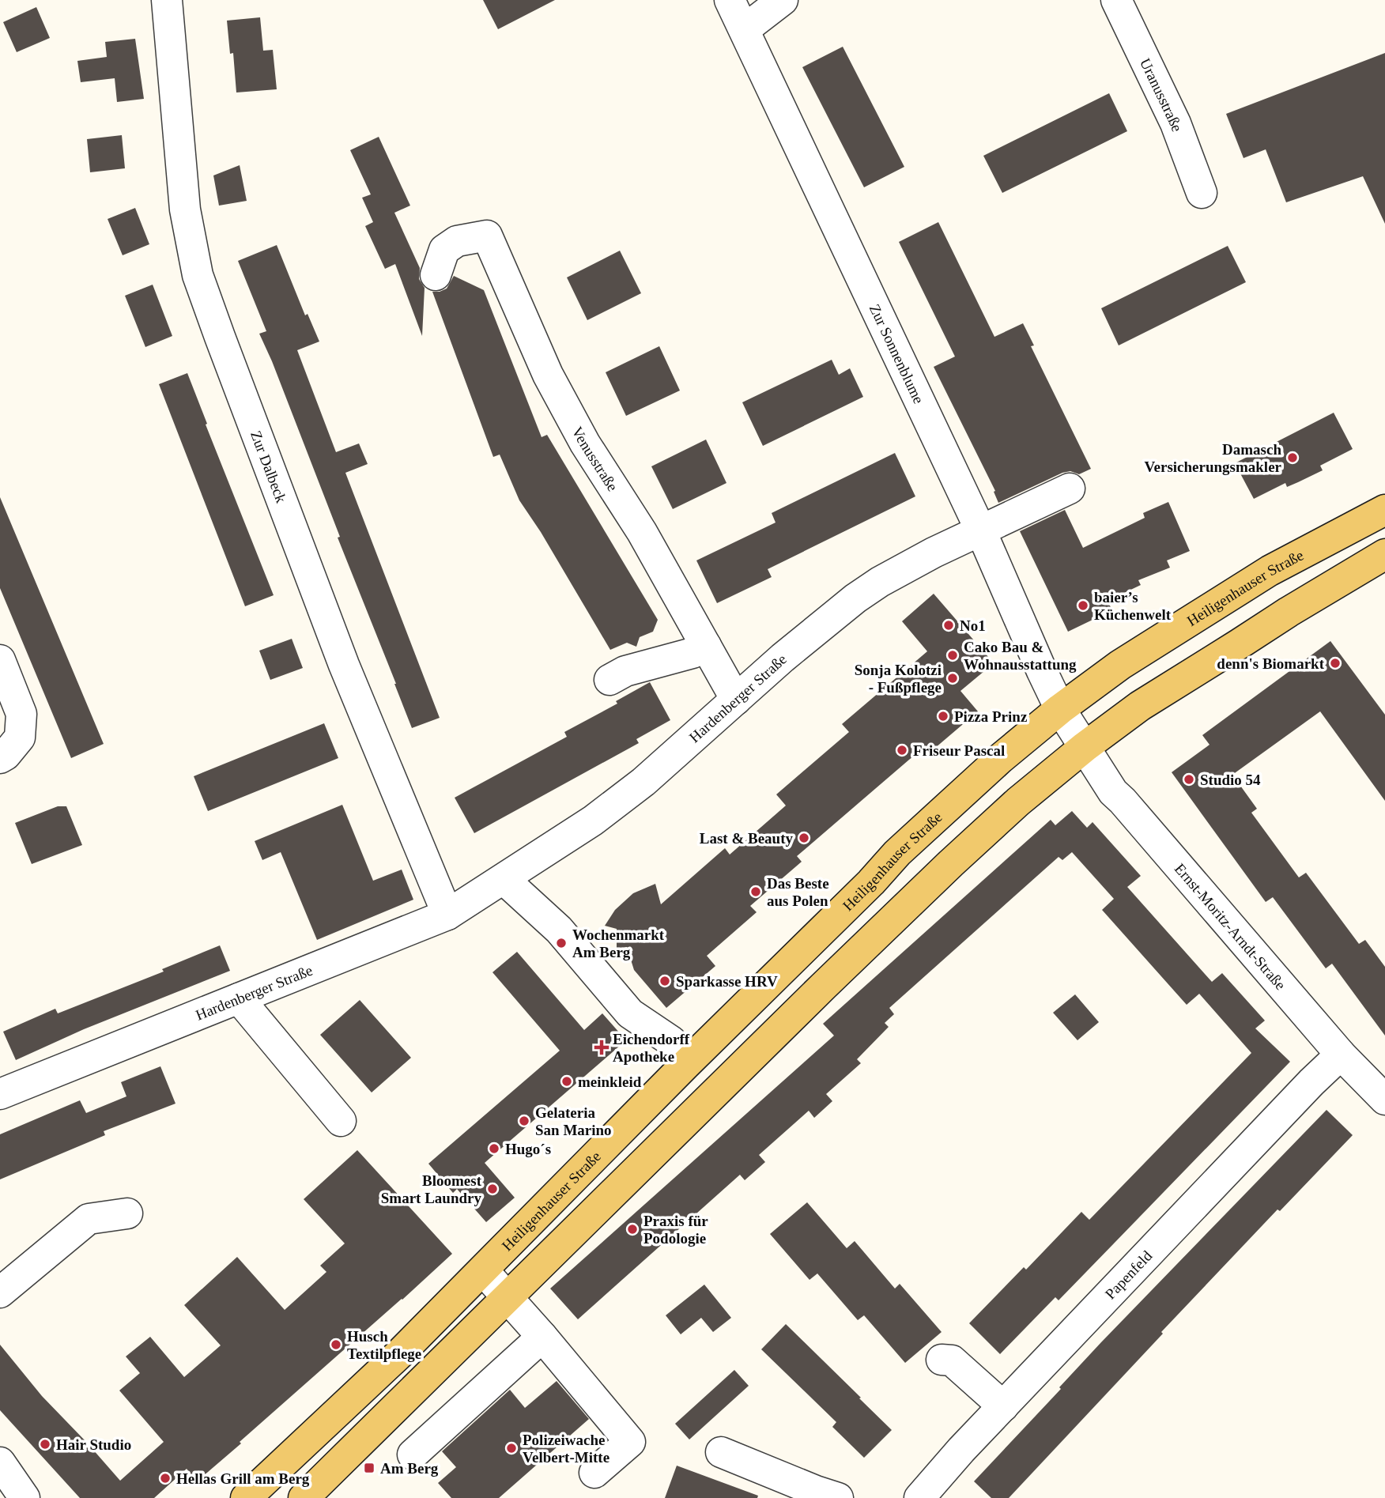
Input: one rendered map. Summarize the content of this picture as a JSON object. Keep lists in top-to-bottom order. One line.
{"streets":{"main road":["Heiligenhauser Straße"],"street":["Uranusstraße","Zur Sonnenblume","Venusstraße","Zur Dalbeck","Hardenberger Straße","Ernst-Moritz-Arndt-Straße","Papenfeld"]},"crossings":[["Zur Sonnenblume","Heiligenhauser Straße"],["Zur Sonnenblume","Hardenberger Straße"],["Zur Sonnenblume","Ernst-Moritz-Arndt-Straße"],["Venusstraße","Hardenberger Straße"],["Zur Dalbeck","Hardenberger Straße"],["Heiligenhauser Straße","Ernst-Moritz-Arndt-Straße"],["Ernst-Moritz-Arndt-Straße","Papenfeld"]],"places":{"other":["Damasch Versicherungsmakler","baier’s Küchenwelt","No1","Cako Bau & Wohnausstattung","denn's Biomarkt","Sonja Kolotzi - Fußpflege","Pizza Prinz","Friseur Pascal","Studio 54","Last & Beauty","Das Beste aus Polen","Wochenmarkt Am Berg","Sparkasse HRV","meinkleid","Gelateria San Marino","Hugo´s","Bloomest Smart Laundry","Praxis für Podologie","Husch Textilpflege","Hair Studio","Polizeiwache Velbert-Mitte","Hellas Grill am Berg"],"health":["Eichendorff Apotheke"],"transit":["Am Berg"]}}
